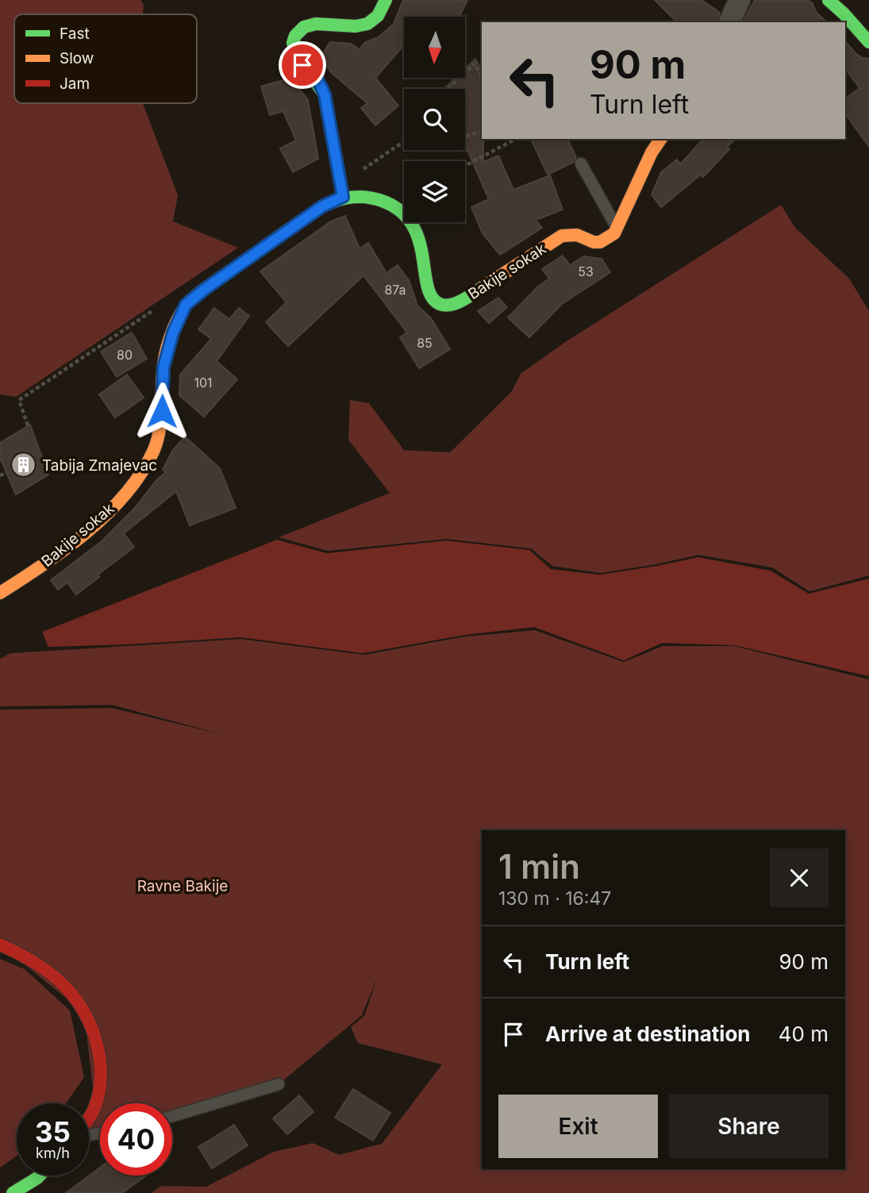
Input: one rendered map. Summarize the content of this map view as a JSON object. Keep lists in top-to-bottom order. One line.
{"streets":{"street":["Bakije sokak"]},"parks":["Ravne Bakije"],"places":{"building":["Tabija Zmajevac"]},"house_numbers":["53","87a","85","80","101"],"legend":["Fast","Slow","Jam"],"north":"bottom","page":{"turn":["90 m","Turn left"],"heading":["1 min","130 m · 16:47"],"list":[{"name":"Turn left","value":"90 m"},{"name":"Arrive at destination","value":"40 m"}],"buttons":["Exit","Share"],"speed":"35 km/h","limit":"40"}}
